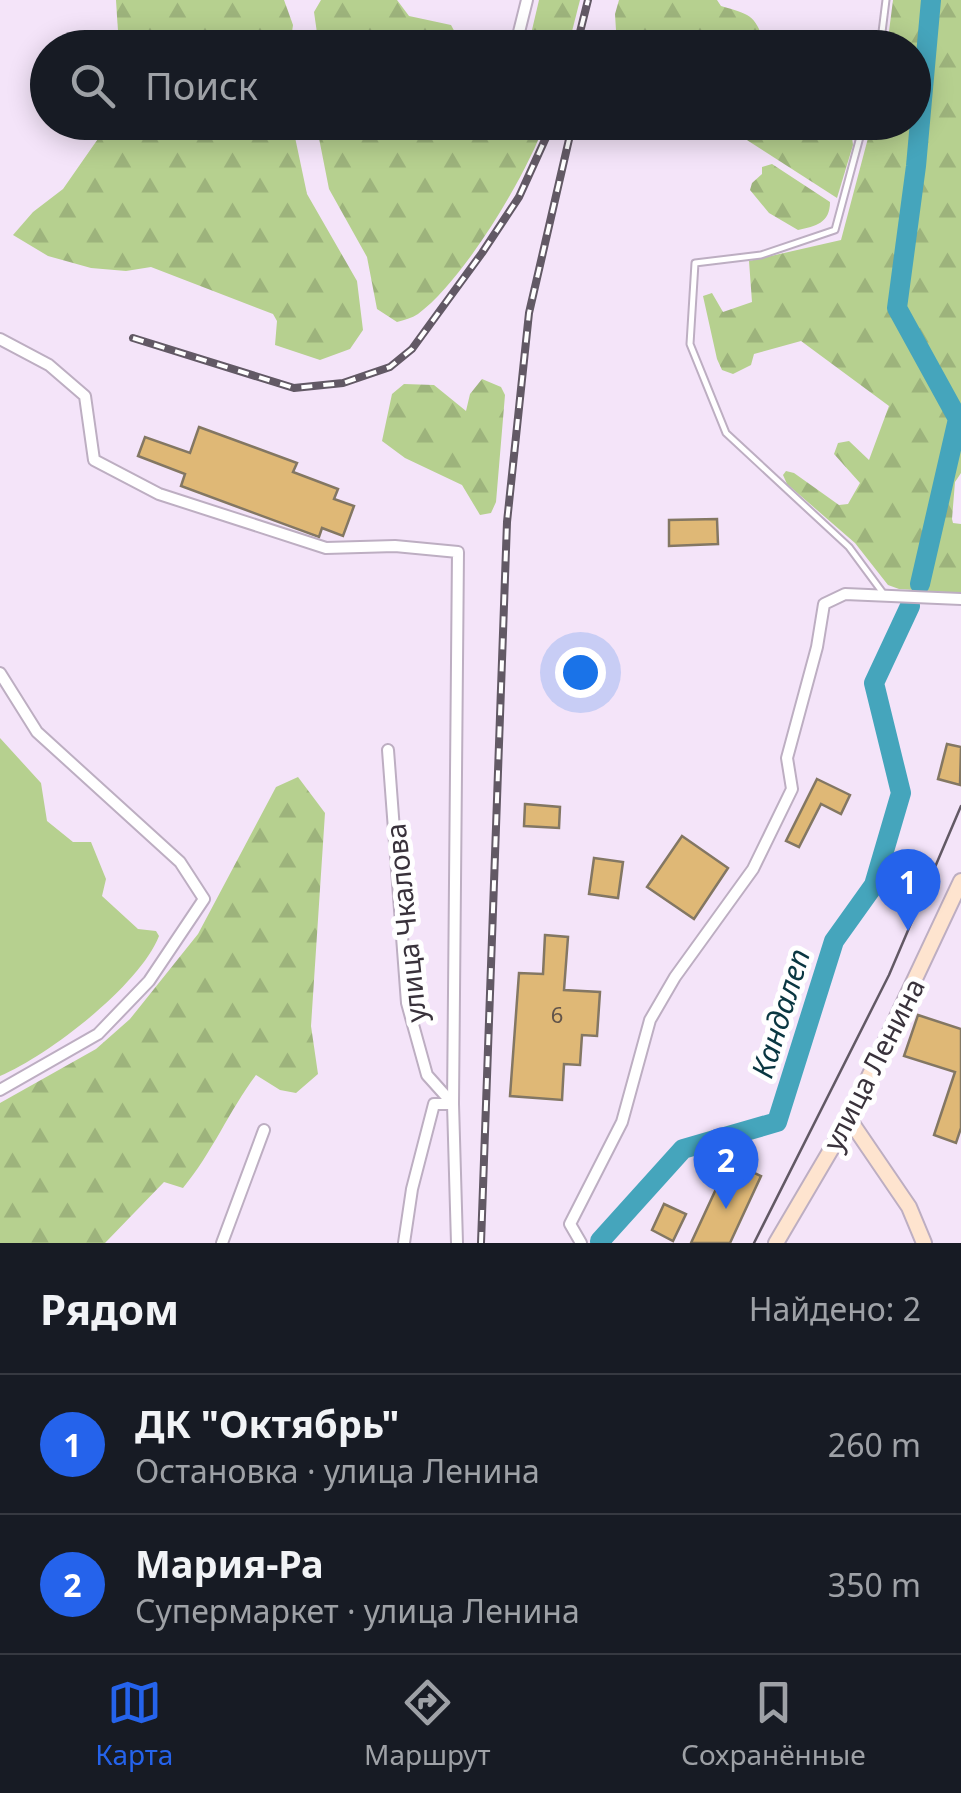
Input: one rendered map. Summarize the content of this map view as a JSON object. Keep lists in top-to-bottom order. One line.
{"streets":{"main road":["улица Ленина"],"street":["улица Чкалова"]},"water":["Кандалеп"],"house_numbers":["6"],"page":{"search":"Поиск","pins":["1","2"],"heading":["Рядом","Найдено: 2"],"list":[{"mark":"1","name":"ДК \"Октябрь\"","note":"Остановка · улица Ленина","value":"260 m"},{"mark":"2","name":"Мария-Ра","note":"Супермаркет · улица Ленина","value":"350 m"}],"nav":["Карта","Маршрут","Сохранённые"]}}
